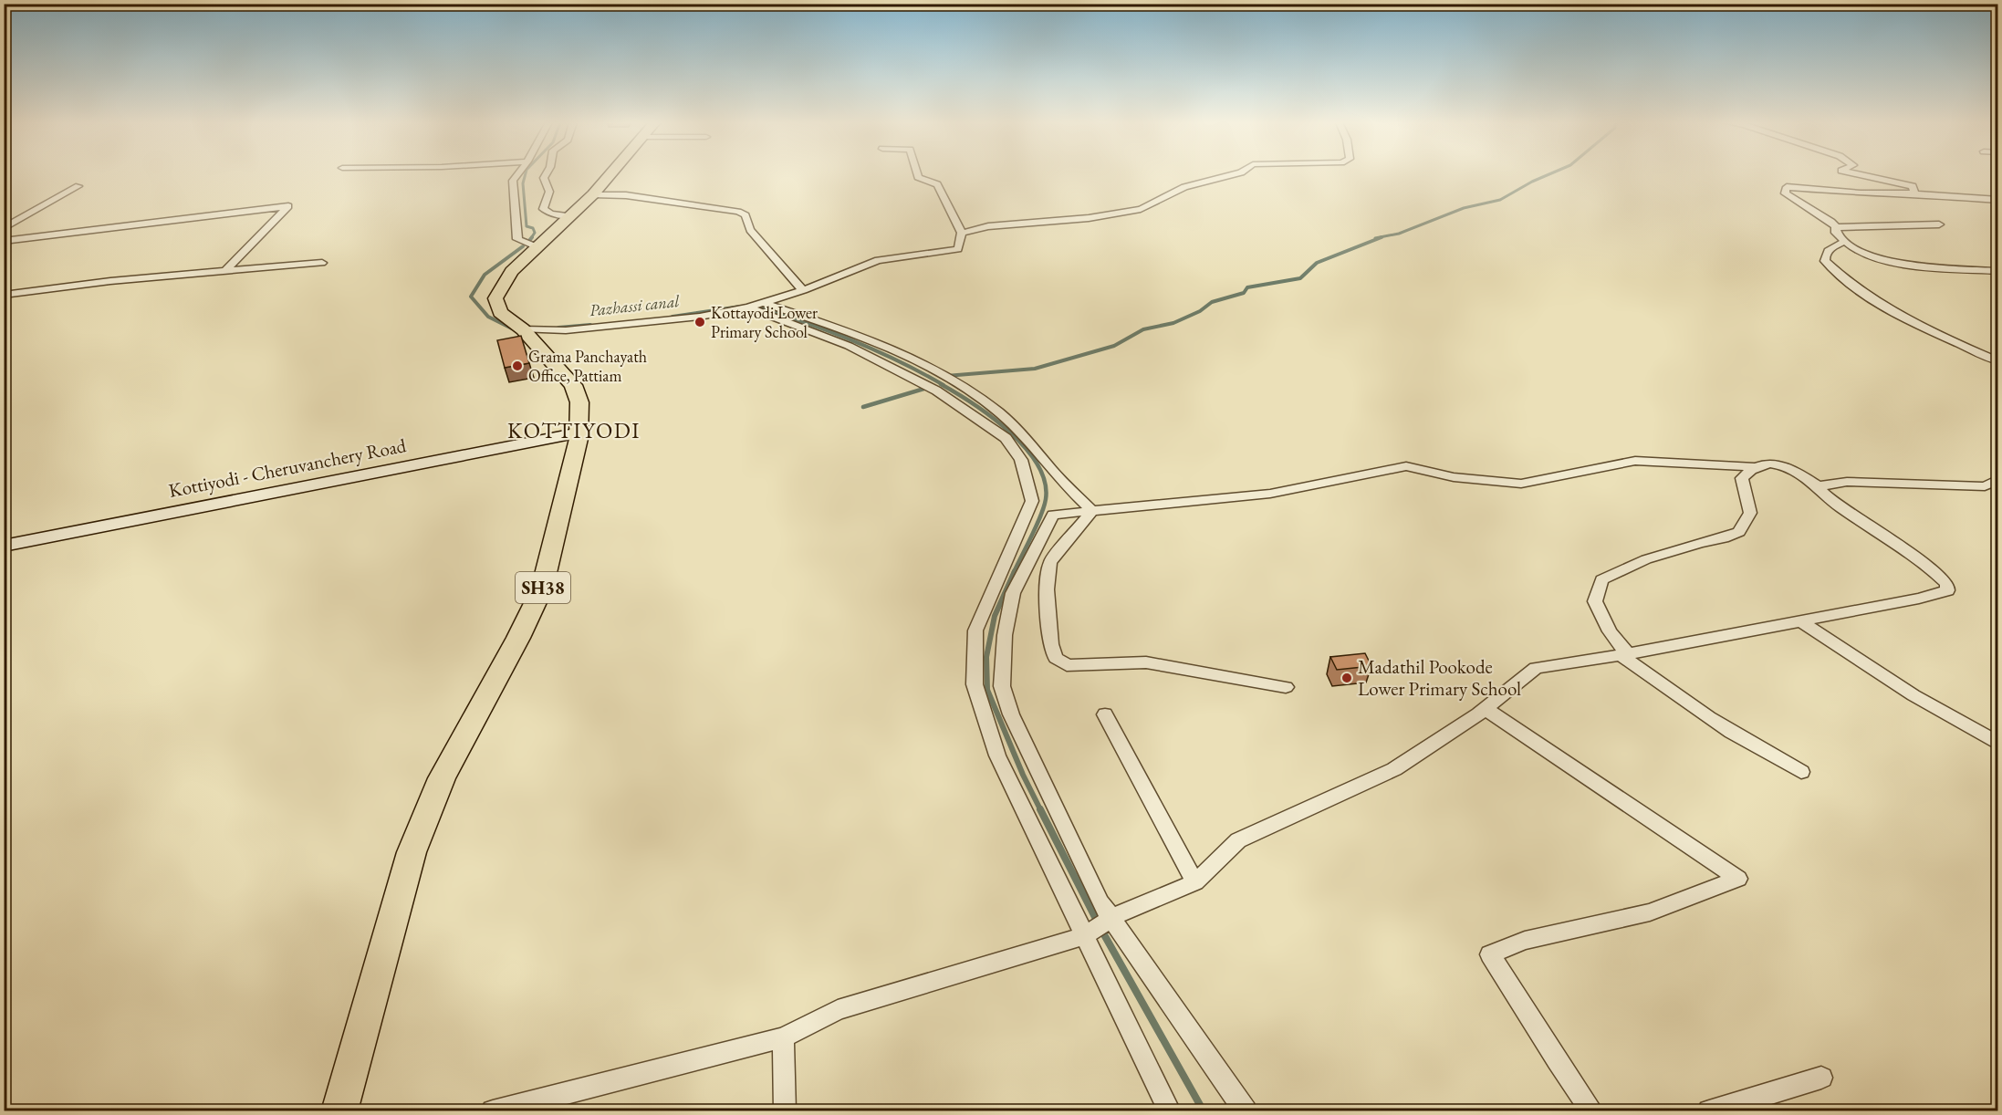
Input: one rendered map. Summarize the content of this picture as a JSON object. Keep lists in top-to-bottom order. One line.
{"streets":{"main road":["Kottiyodi - Cheruvanchery Road","SH38"]},"crossings":[["Kottiyodi - Cheruvanchery Road","SH38"]],"districts":["KOTTIYODI"],"water":["Pazhassi canal"],"places":["Kottayodi Lower Primary School","Grama Panchayath Office, Pattiam","Madathil Pookode Lower Primary School"]}
